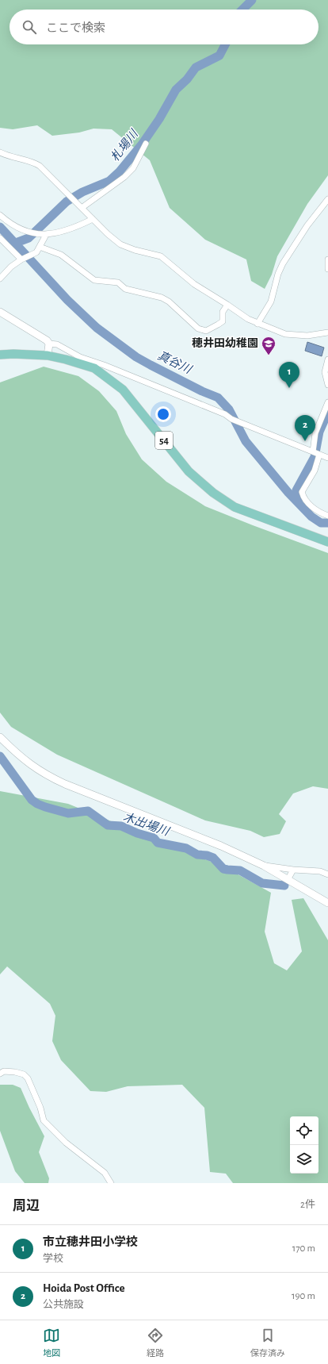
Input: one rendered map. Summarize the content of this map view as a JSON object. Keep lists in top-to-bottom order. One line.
{"streets":{"main road":["54"]},"water":["札場川","真谷川","木出場川"],"places":{"school or university":["穂井田幼稚園"]},"page":{"search":"ここで検索","pins":["1","2"],"heading":["周辺","2件"],"list":[{"mark":"1","name":"市立穂井田小学校","note":"学校","value":"170 m"},{"mark":"2","name":"Hoida Post Office","note":"公共施設","value":"190 m"}],"nav":["地図","経路","保存済み"]}}
